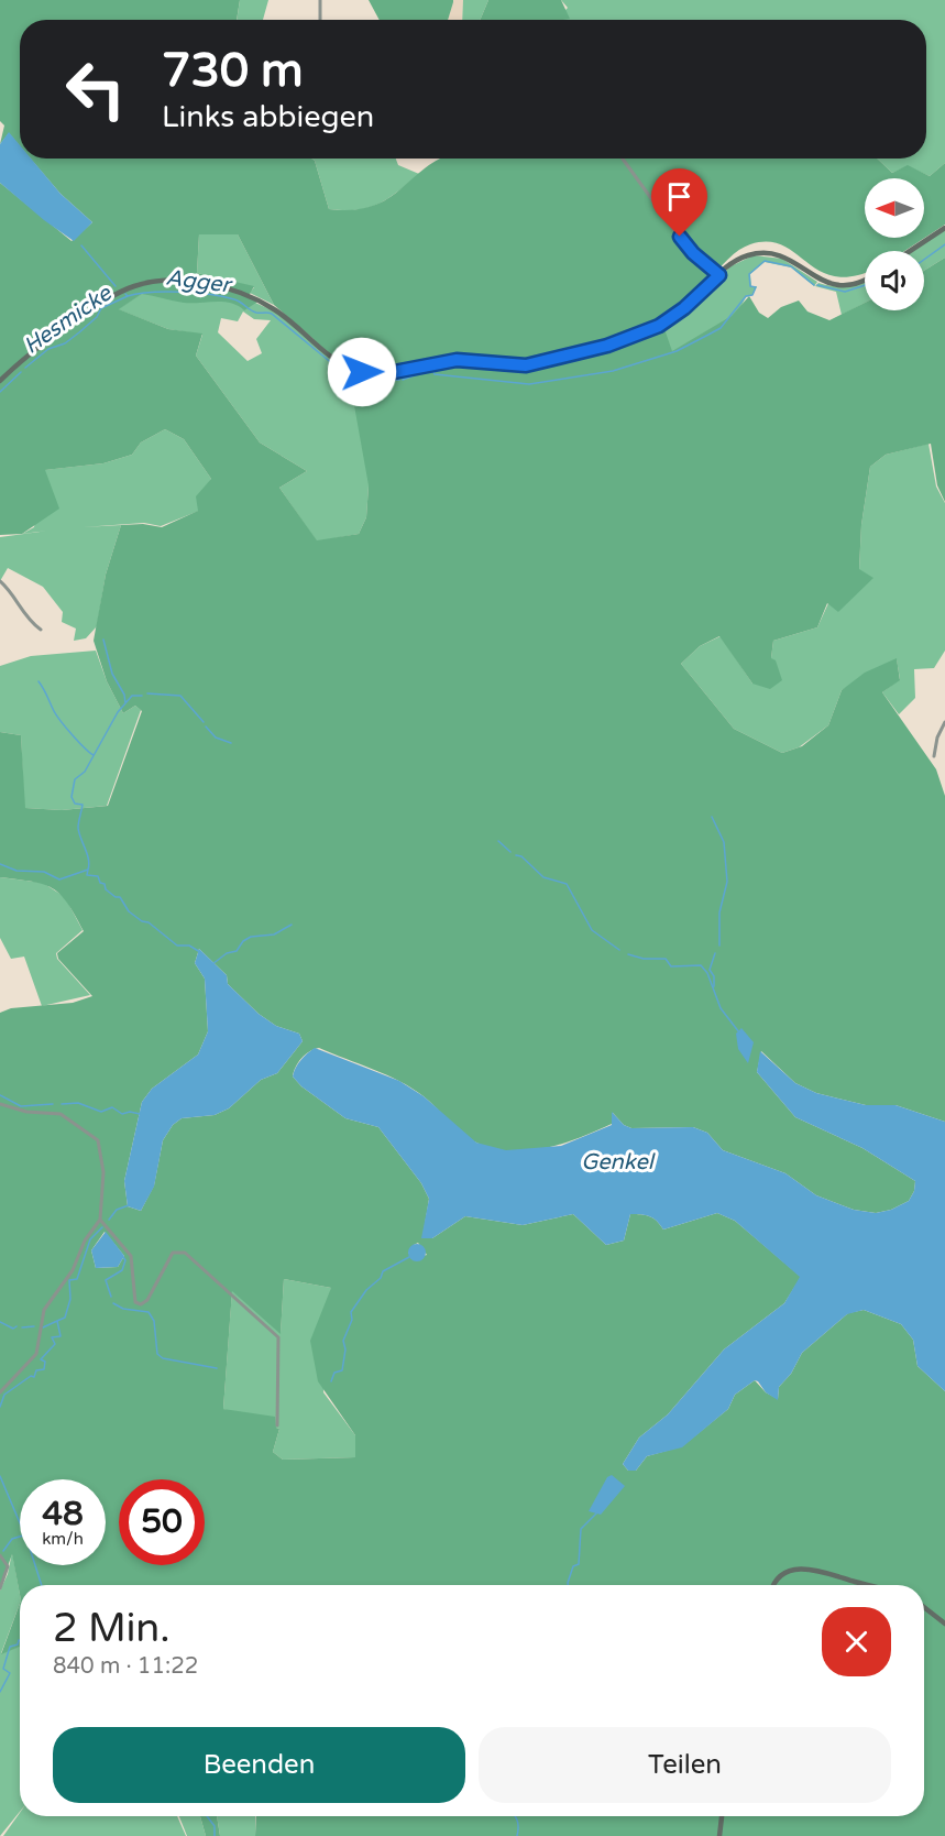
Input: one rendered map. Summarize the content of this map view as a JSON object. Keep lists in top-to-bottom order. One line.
{"water":["Agger","Hesmicke","Genkel"],"north":"left","page":{"turn":["730 m","Links abbiegen"],"speed":"48 km/h","limit":"50","heading":["2 Min.","840 m · 11:22"],"buttons":["Beenden","Teilen"]}}
